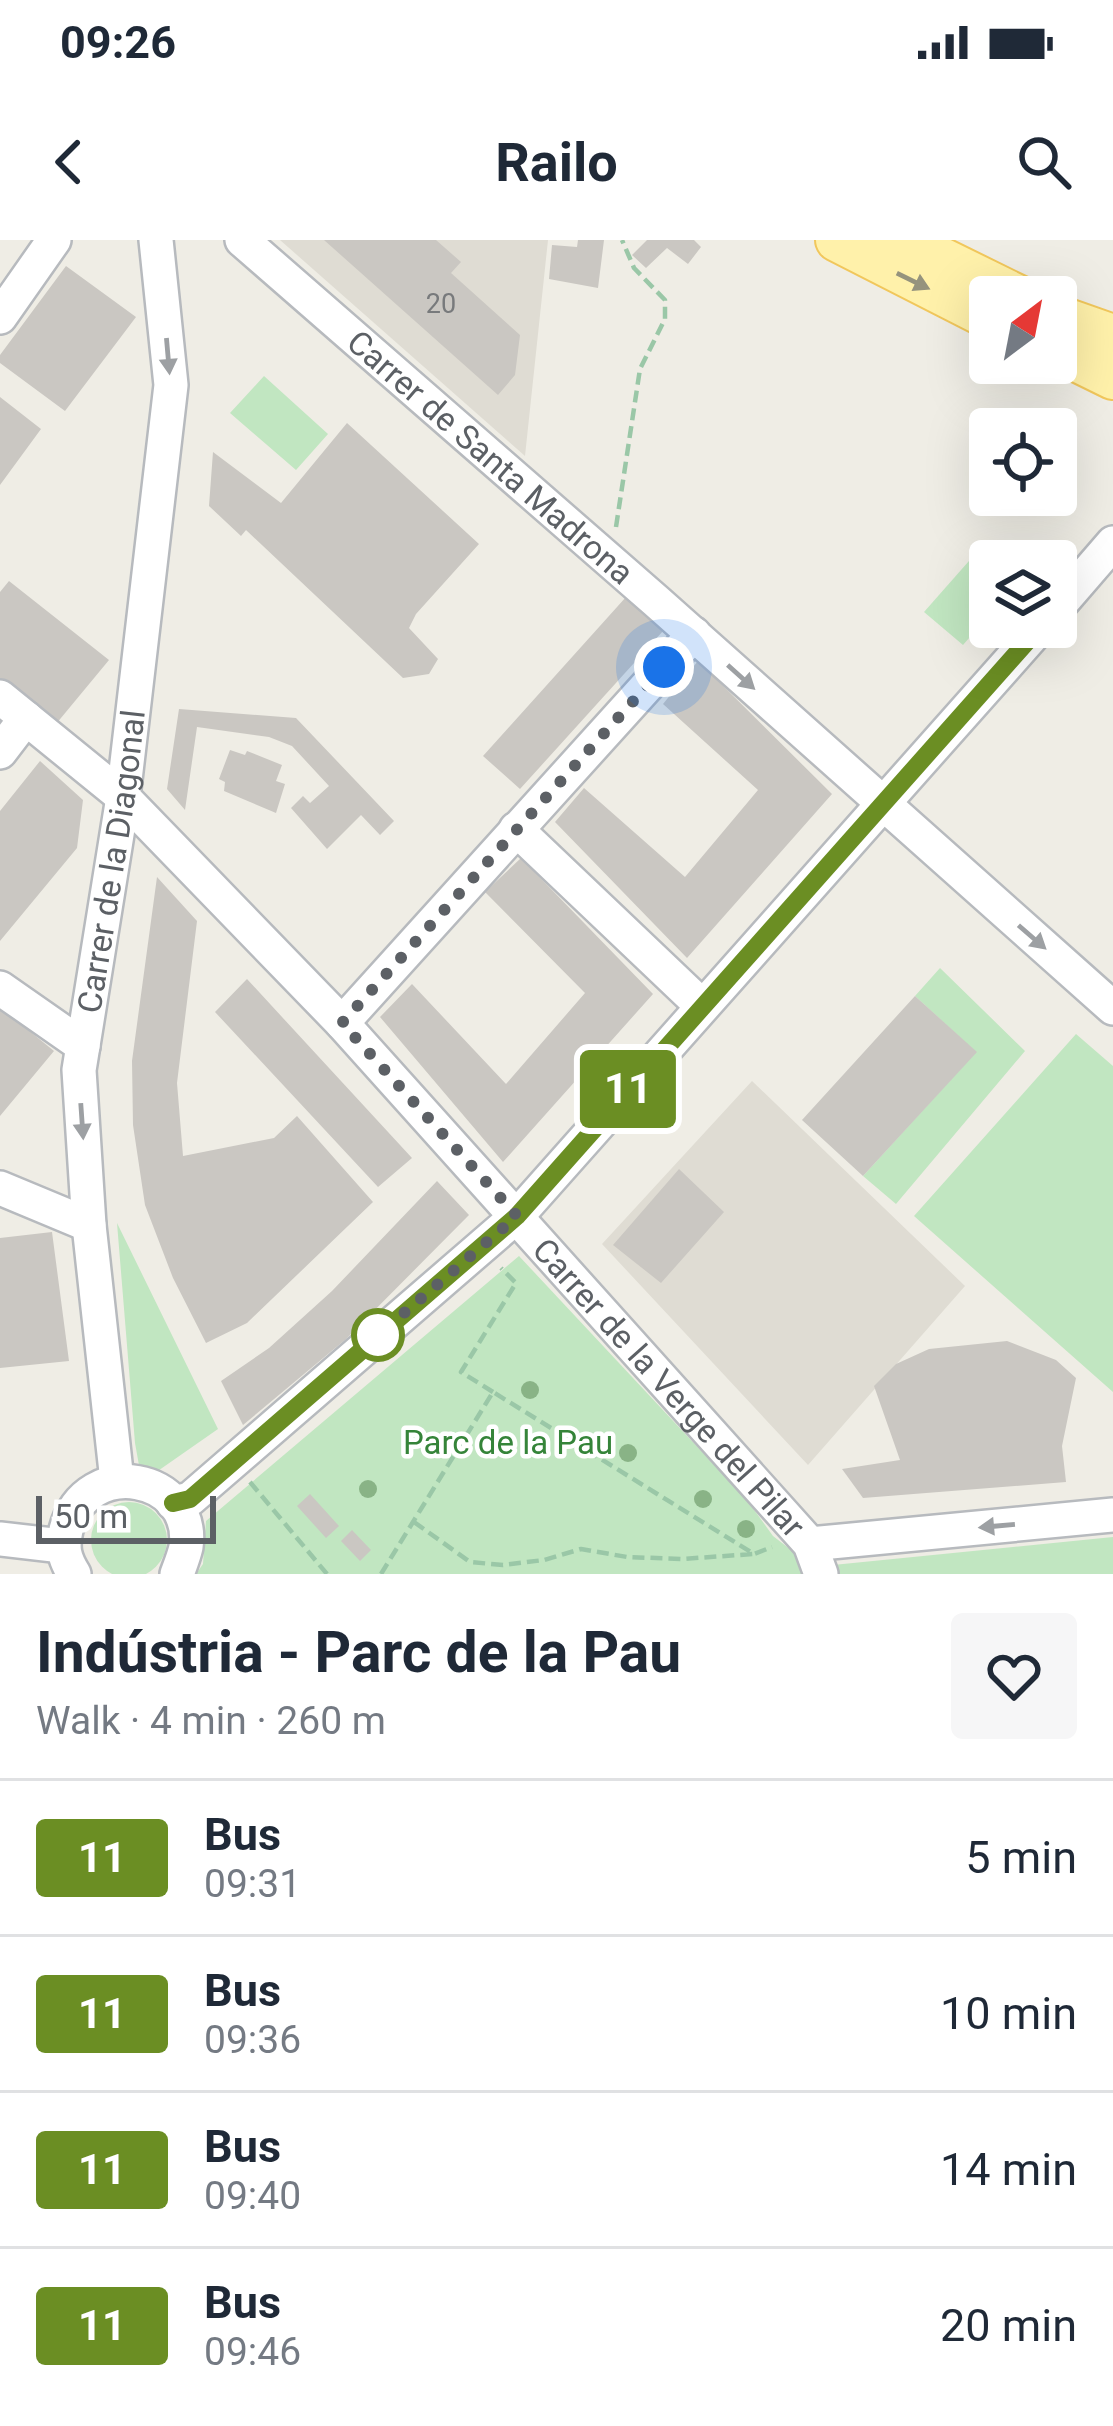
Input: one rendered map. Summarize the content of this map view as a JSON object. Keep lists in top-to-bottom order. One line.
{"streets":{"street":["Carrer de Santa Madrona","Carrer de la Diagonal","Carrer de la Verge del Pilar"]},"crossings":[["Carrer de la Diagonal","Carrer de la Verge del Pilar"]],"one_way":["Carrer de la Diagonal"],"parks":["Parc de la Pau"],"lines":["bus line 11"],"house_numbers":["20"],"scale_bar":"50 m","north":"top right","page":{"status":"09:26","header":"Railo","on_map":"11","scale":"50 m","heading":["Indústria - Parc de la Pau","Walk · 4 min · 260 m"],"list":[{"mark":"11","name":"Bus","note":"09:31","value":"5 min"},{"mark":"11","name":"Bus","note":"09:36","value":"10 min"},{"mark":"11","name":"Bus","note":"09:40","value":"14 min"},{"mark":"11","name":"Bus","note":"09:46","value":"20 min"}]}}
